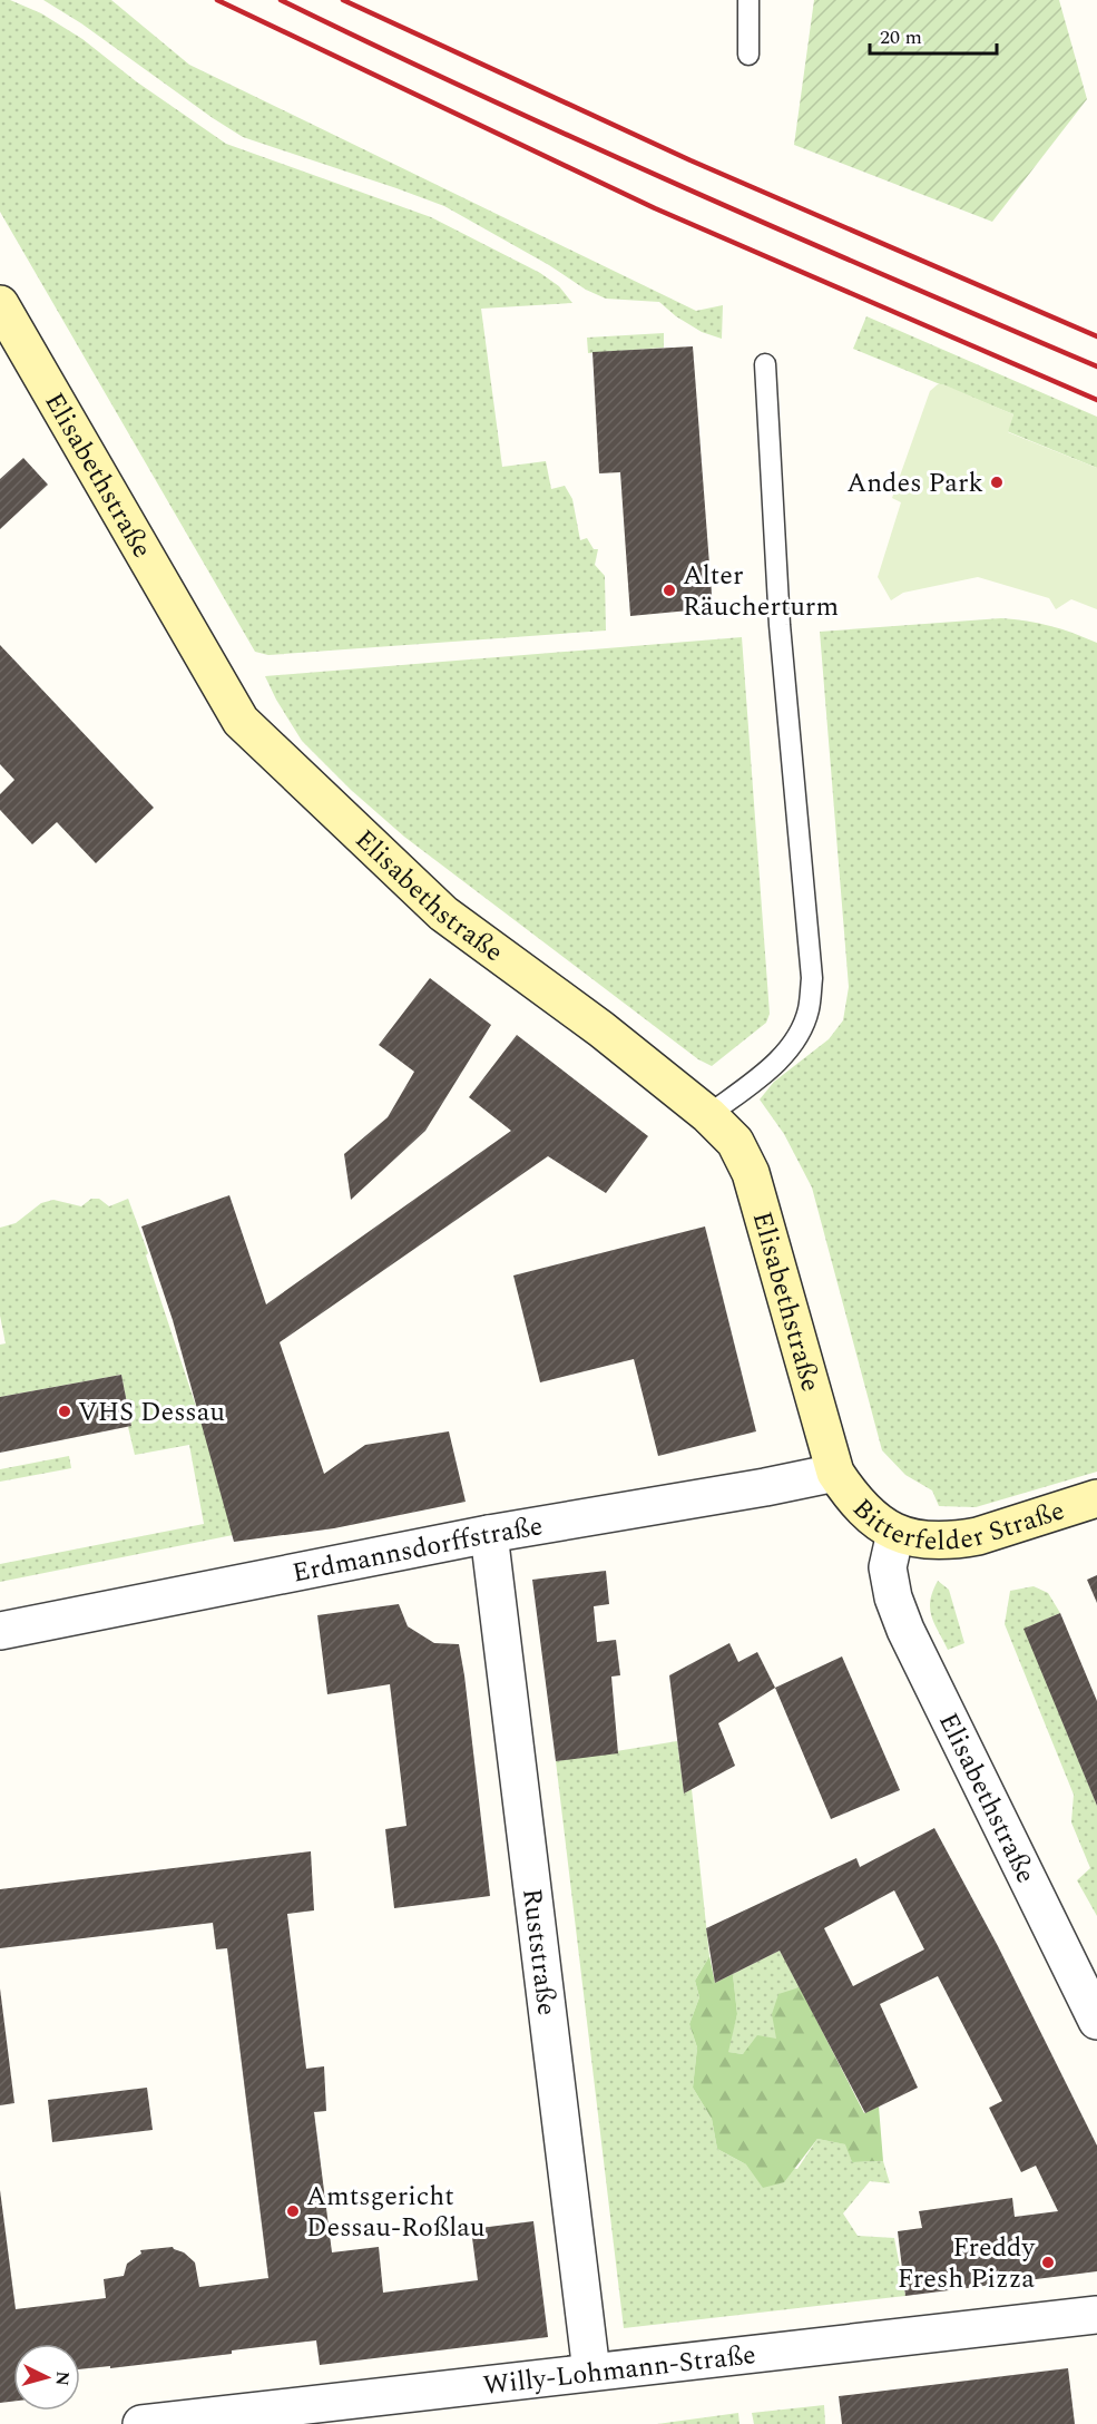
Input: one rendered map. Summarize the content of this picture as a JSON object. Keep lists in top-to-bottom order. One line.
{"streets":{"street":["Elisabethstraße","Bitterfelder Straße","Erdmannsdorffstraße","Ruststraße","Willy-Lohmann-Straße"]},"crossings":[["Elisabethstraße","Bitterfelder Straße"],["Elisabethstraße","Erdmannsdorffstraße"],["Bitterfelder Straße","Erdmannsdorffstraße"],["Erdmannsdorffstraße","Ruststraße"],["Ruststraße","Willy-Lohmann-Straße"]],"places":["Andes Park","Alter Räucherturm","VHS Dessau","Amtsgericht Dessau-Roßlau","Freddy Fresh Pizza"],"scale_bar":"20 m","north":"right"}
